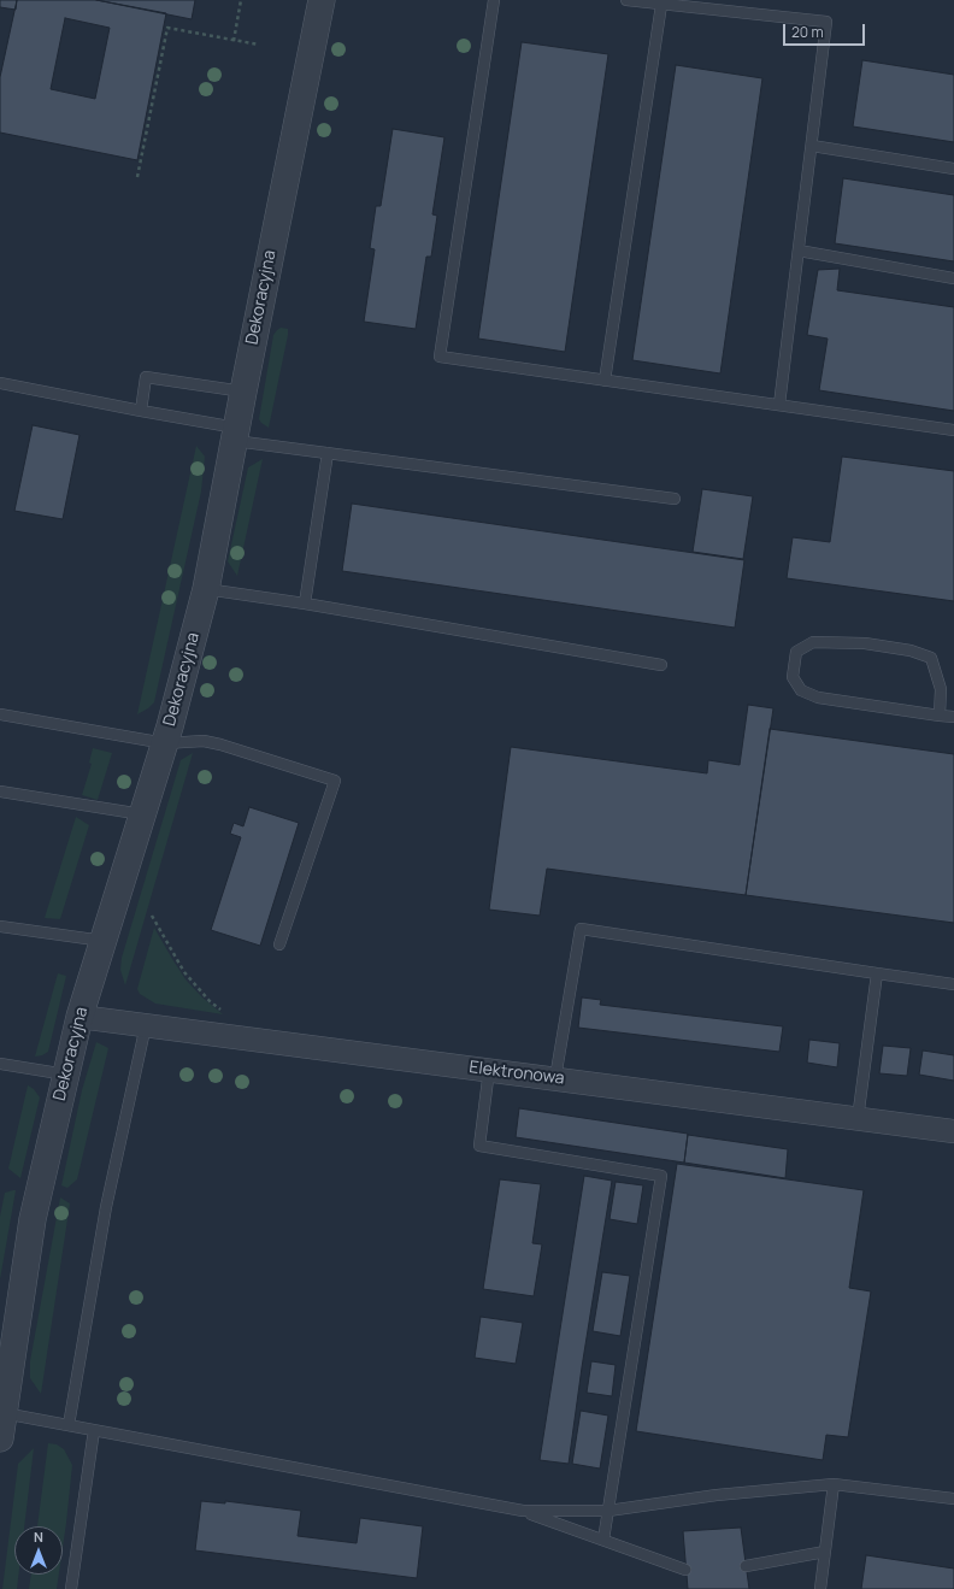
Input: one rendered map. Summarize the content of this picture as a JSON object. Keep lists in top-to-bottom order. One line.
{"streets":{"street":["Dekoracyjna","Elektronowa"]},"crossings":[["Dekoracyjna","Elektronowa"]],"scale_bar":"20 m","north":"top"}
